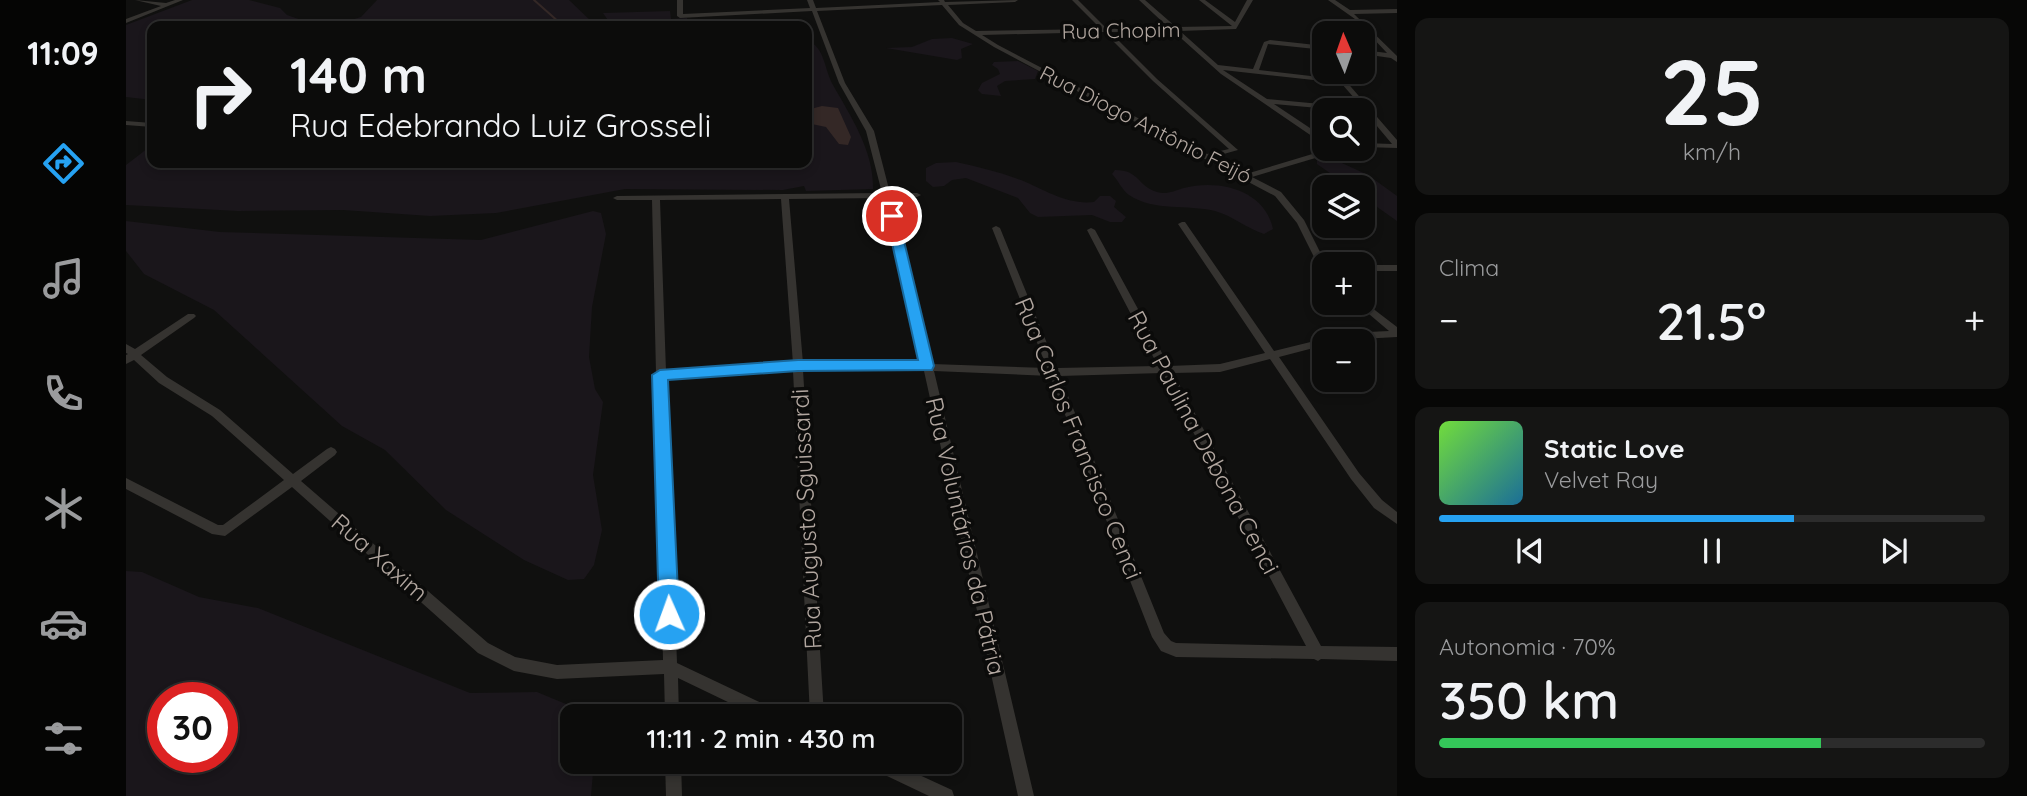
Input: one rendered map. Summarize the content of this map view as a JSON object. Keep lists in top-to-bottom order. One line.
{"streets":{"street":["Rua Chopim","Rua Diogo Antônio Feijó","Rua Carlos Francisco Cenci","Rua Paulina Debona Cenci","Rua Augusto Sguissardi","Rua Voluntários da Pátria","Rua Xaxim"]},"crossings":[["Rua Chopim","Rua Diogo Antônio Feijó"],["Rua Carlos Francisco Cenci","Rua Paulina Debona Cenci"]],"north":"top","page":{"tabs":"11:09","tile":[["25","km/h"],"Clima",["Autonomia · 70%","350 km"]],"map_buttons":["+","−"],"turn":["140 m","Rua Edebrando Luiz Grosseli"],"heat":["−","21.5°","+"],"song":["Static Love","Velvet Ray"],"limit":"30","trip":"11:11 · 2 min · 430 m"}}
